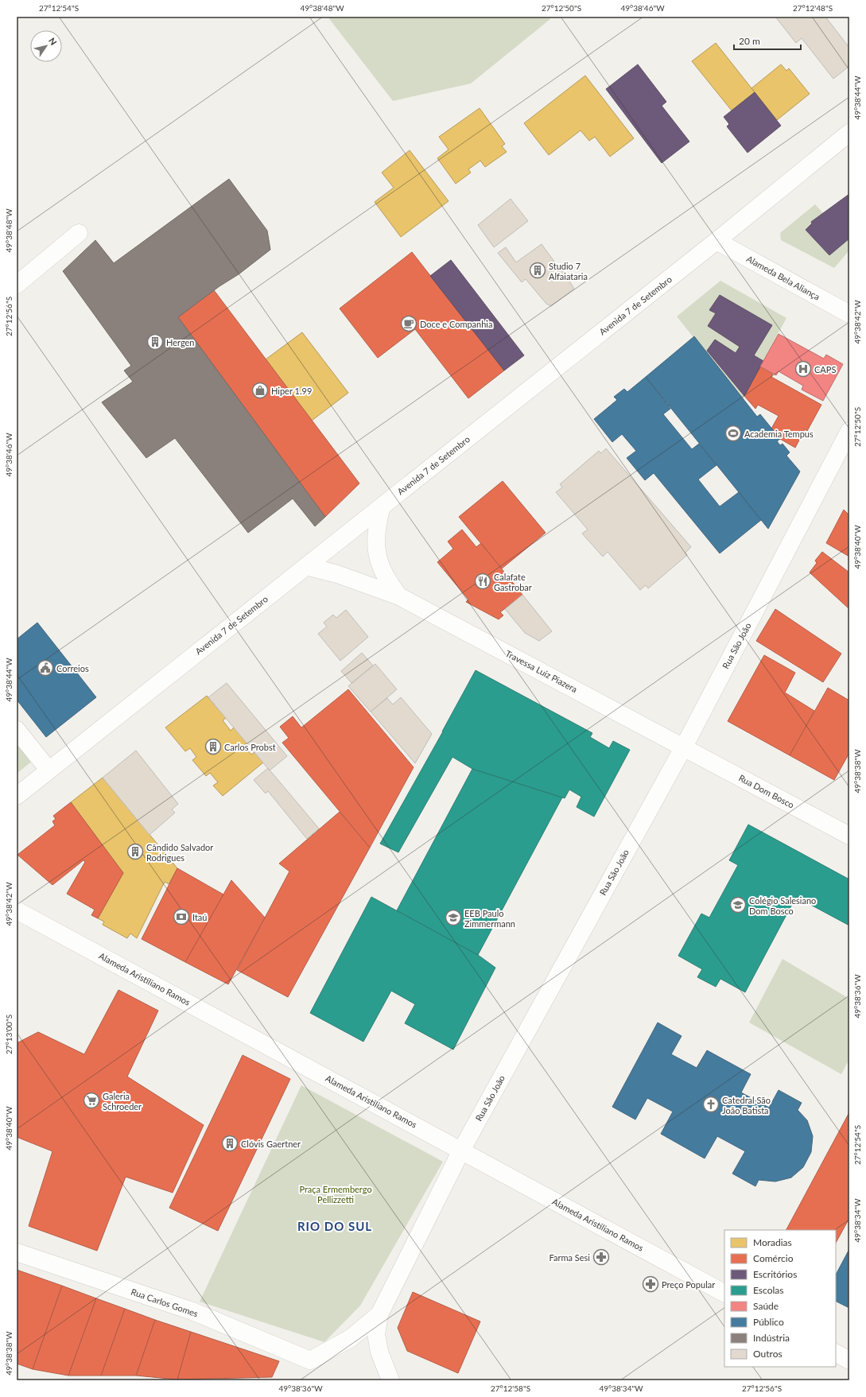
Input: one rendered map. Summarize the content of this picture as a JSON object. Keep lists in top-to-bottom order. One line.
{"streets":{"street":["Alameda Bela Aliança","Avenida 7 de Setembro","Rua São João","Travessa Luiz Piazera","Rua Dom Bosco","Alameda Aristiliano Ramos","Rua Carlos Gomes"]},"crossings":[["Alameda Bela Aliança","Avenida 7 de Setembro"],["Avenida 7 de Setembro","Travessa Luiz Piazera"],["Rua São João","Travessa Luiz Piazera"],["Rua São João","Rua Dom Bosco"],["Rua São João","Alameda Aristiliano Ramos"],["Rua São João","Rua Carlos Gomes"],["Travessa Luiz Piazera","Rua Dom Bosco"]],"districts":["RIO DO SUL"],"parks":["Praça Ermembergo Pellizzetti"],"places":{"building":["Studio 7 Alfaiataria","Hergen","Carlos Probst","Cândido Salvador Rodrigues","Clóvis Gaertner"],"cafe":["Doce e Companhia"],"hospital":["CAPS"],"shop":["Hiper 1.99"],"sports":["Academia Tempus"],"restaurant":["Calafate Gastrobar"],"public building":["Correios"],"school or university":["Colégio Salesiano Dom Bosco","EEB Paulo Zimmermann"],"bank":["Itaú"],"supermarket":["Galeria Schroeder"],"church":["Catedral São João Batista"],"pharmacy":["Farma Sesi","Preço Popular"]},"legend":["Moradias","Comércio","Escritórios","Escolas","Saúde","Público","Indústria","Outros"],"scale_bar":"20 m","north":"top right","coordinates":["27°12'54\"S","49°38'48\"W","27°12'50\"S","49°38'46\"W","27°12'48\"S","49°38'44\"W","27°12'56\"S","49°38'42\"W","49°38'40\"W","49°38'38\"W","49°38'36\"W","27°13'00\"S","49°38'34\"W","27°12'58\"S"]}
